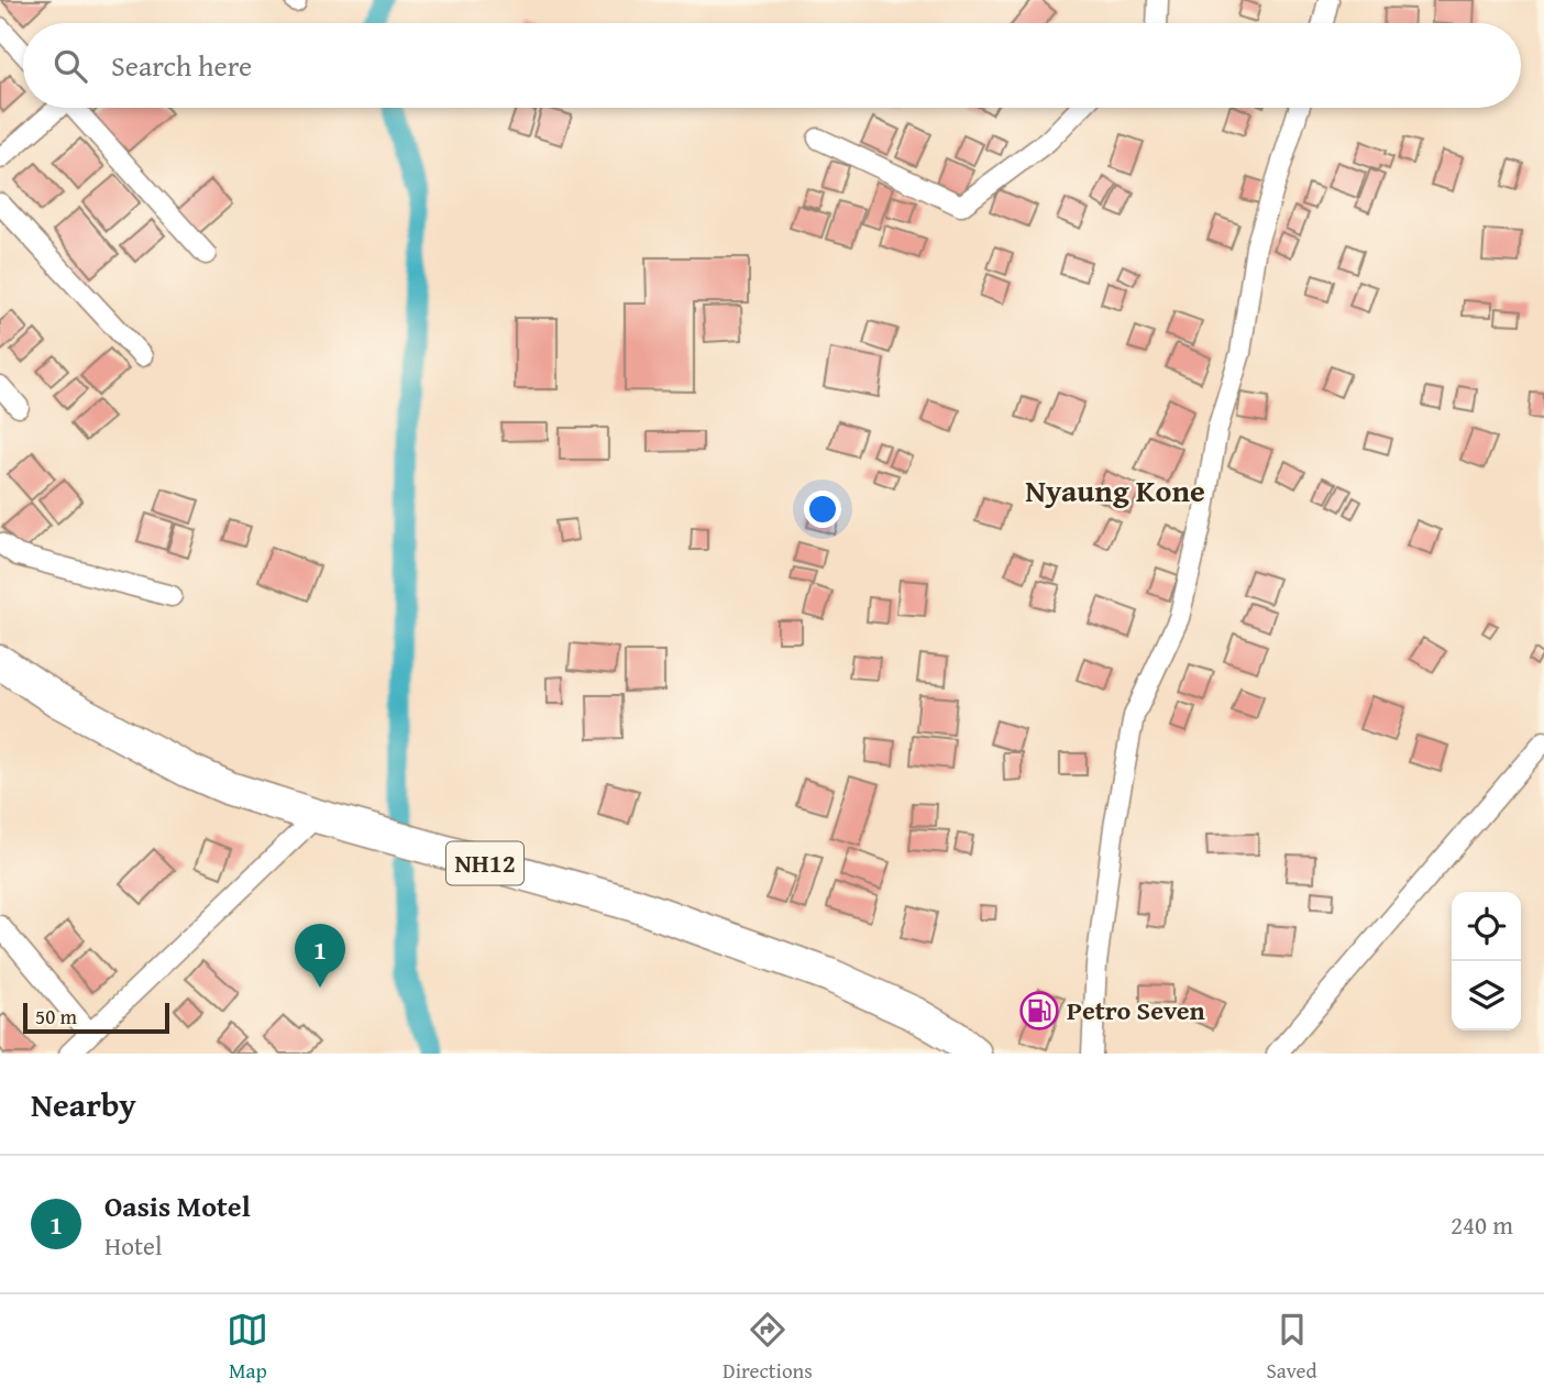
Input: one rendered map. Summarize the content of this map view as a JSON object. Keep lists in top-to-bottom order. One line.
{"streets":{"highway":["NH12"]},"districts":["Nyaung Kone"],"places":{"fuel station":["Petro Seven"]},"scale_bar":"50 m","page":{"search":"Search here","pins":"1","scale":"50 m","heading":"Nearby","list":[{"mark":"1","name":"Oasis Motel","note":"Hotel","value":"240 m"}],"nav":["Map","Directions","Saved"]}}
